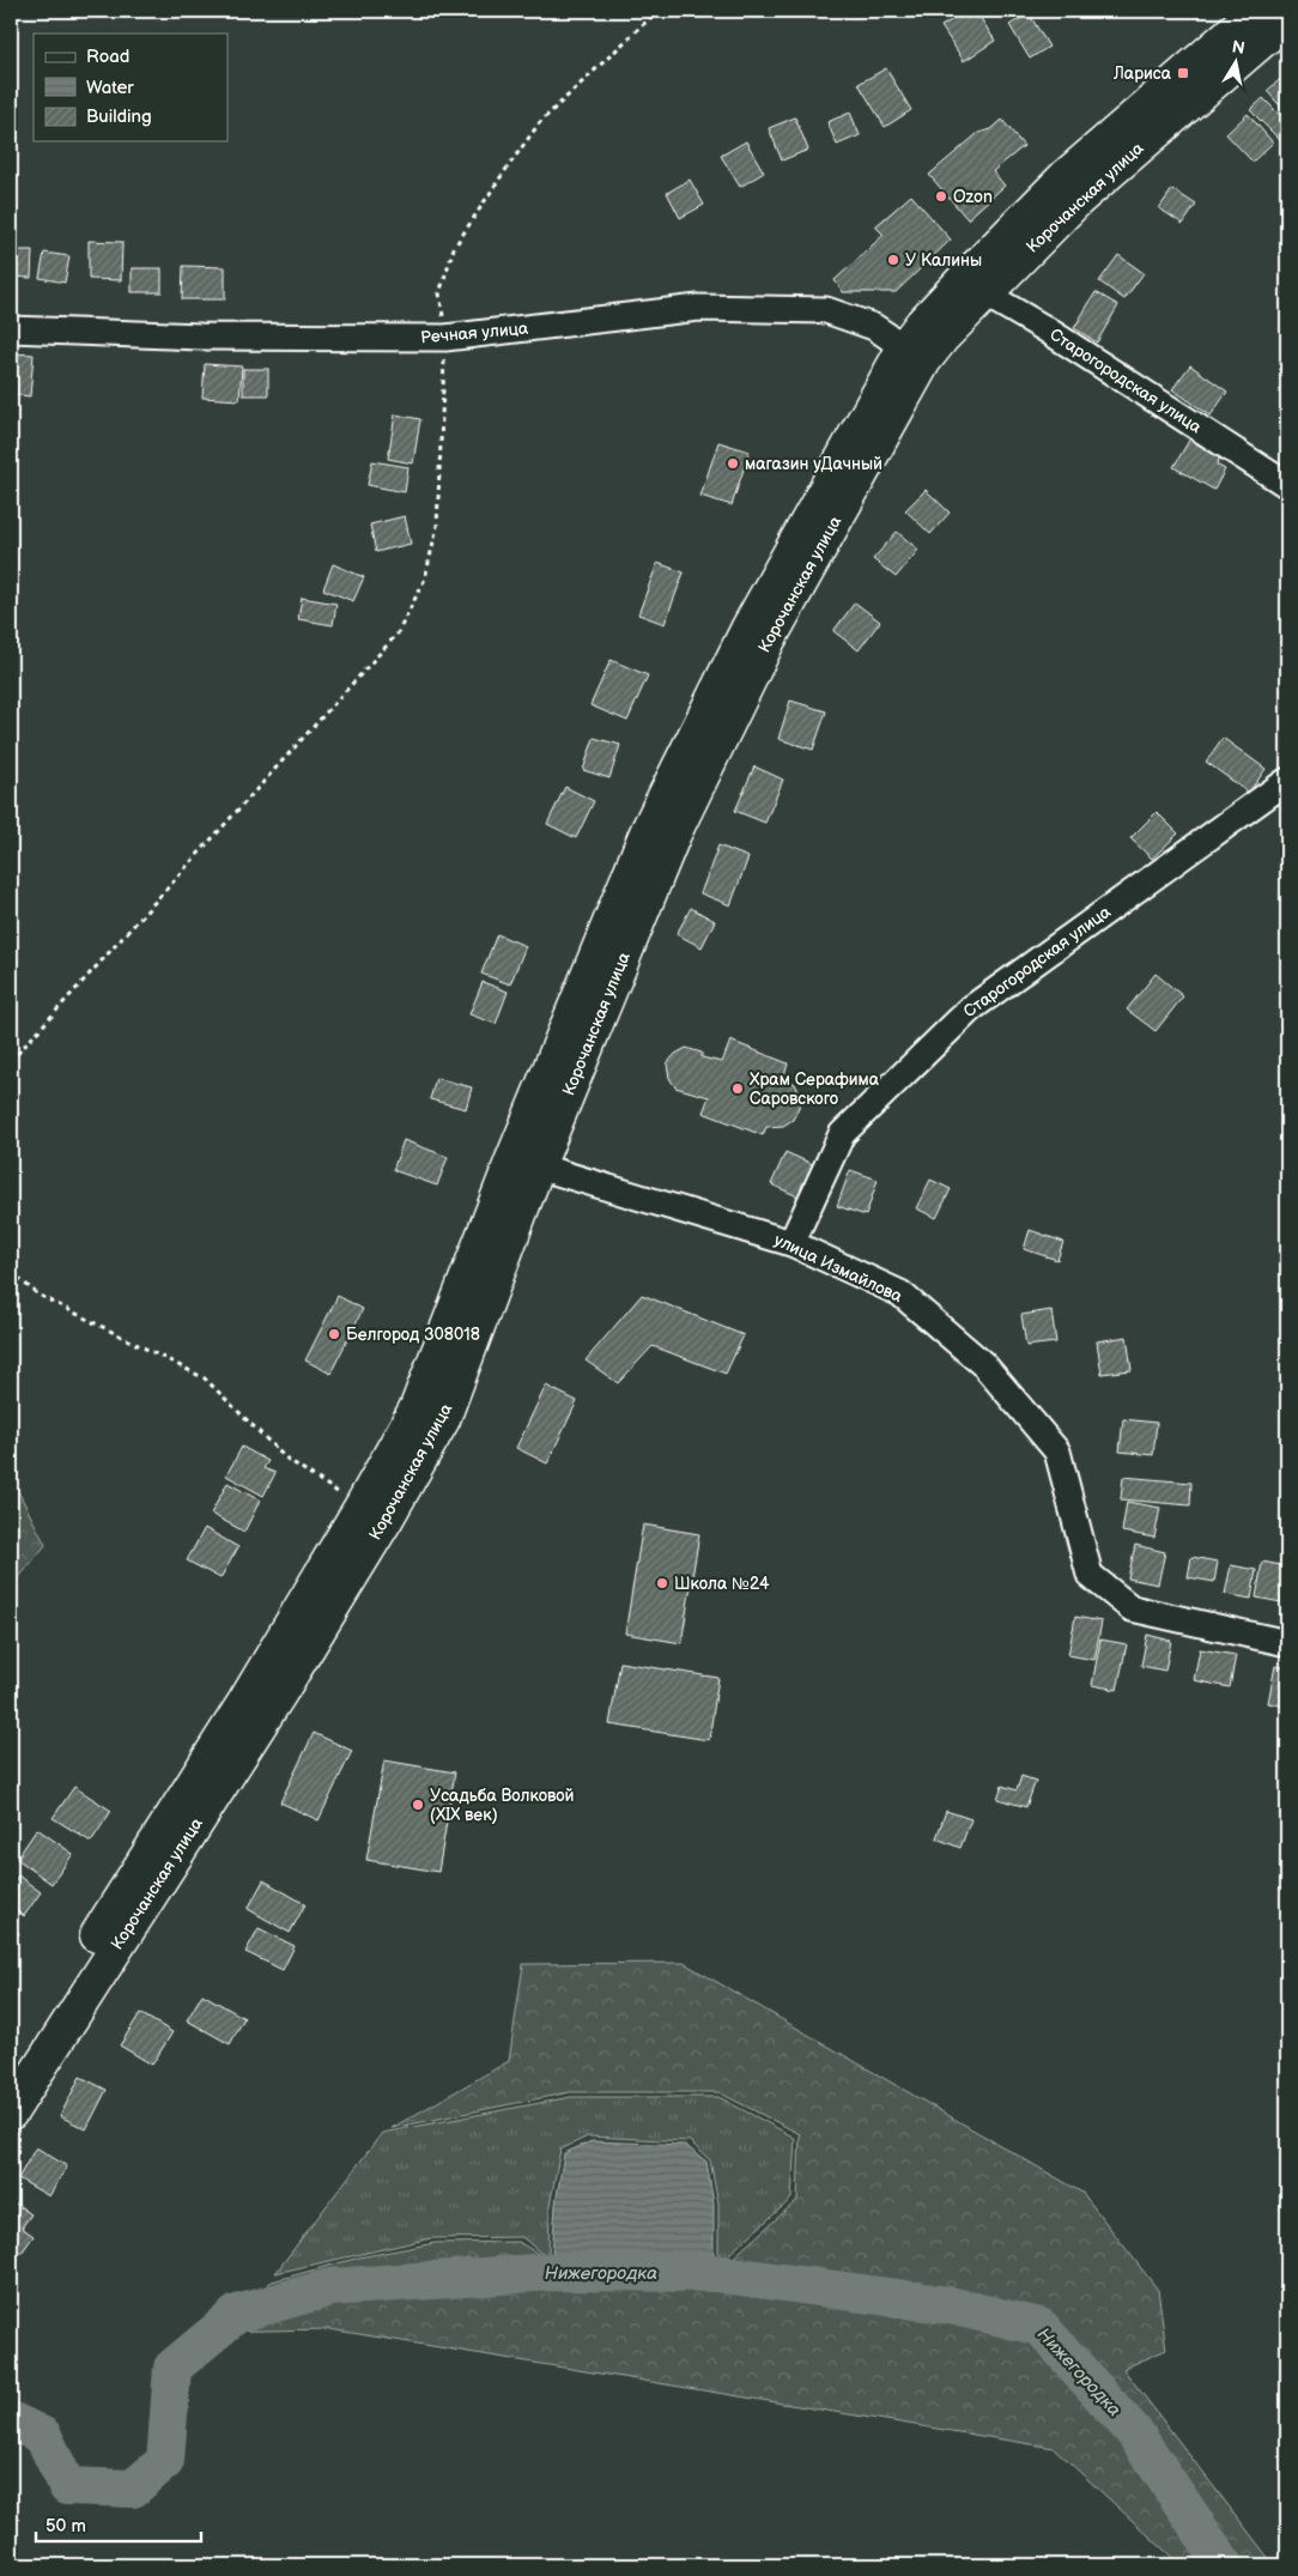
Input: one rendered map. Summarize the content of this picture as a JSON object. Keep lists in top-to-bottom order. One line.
{"streets":{"main road":["Корочанская улица"],"street":["Речная улица","Старогородская улица","улица Измайлова"]},"crossings":[["Корочанская улица","Речная улица"],["Корочанская улица","Старогородская улица"],["Корочанская улица","улица Измайлова"],["Старогородская улица","улица Измайлова"]],"water":["Нижегородка"],"places":{"transit":["Лариса"],"other":["Ozon","У Калины","магазин уДачный","Храм Серафима Саровского","Белгород 308018","Школа №24","Усадьба Волковой (XIX век)"]},"legend":["Road","Water","Building"],"scale_bar":"50 m","north":"top"}
